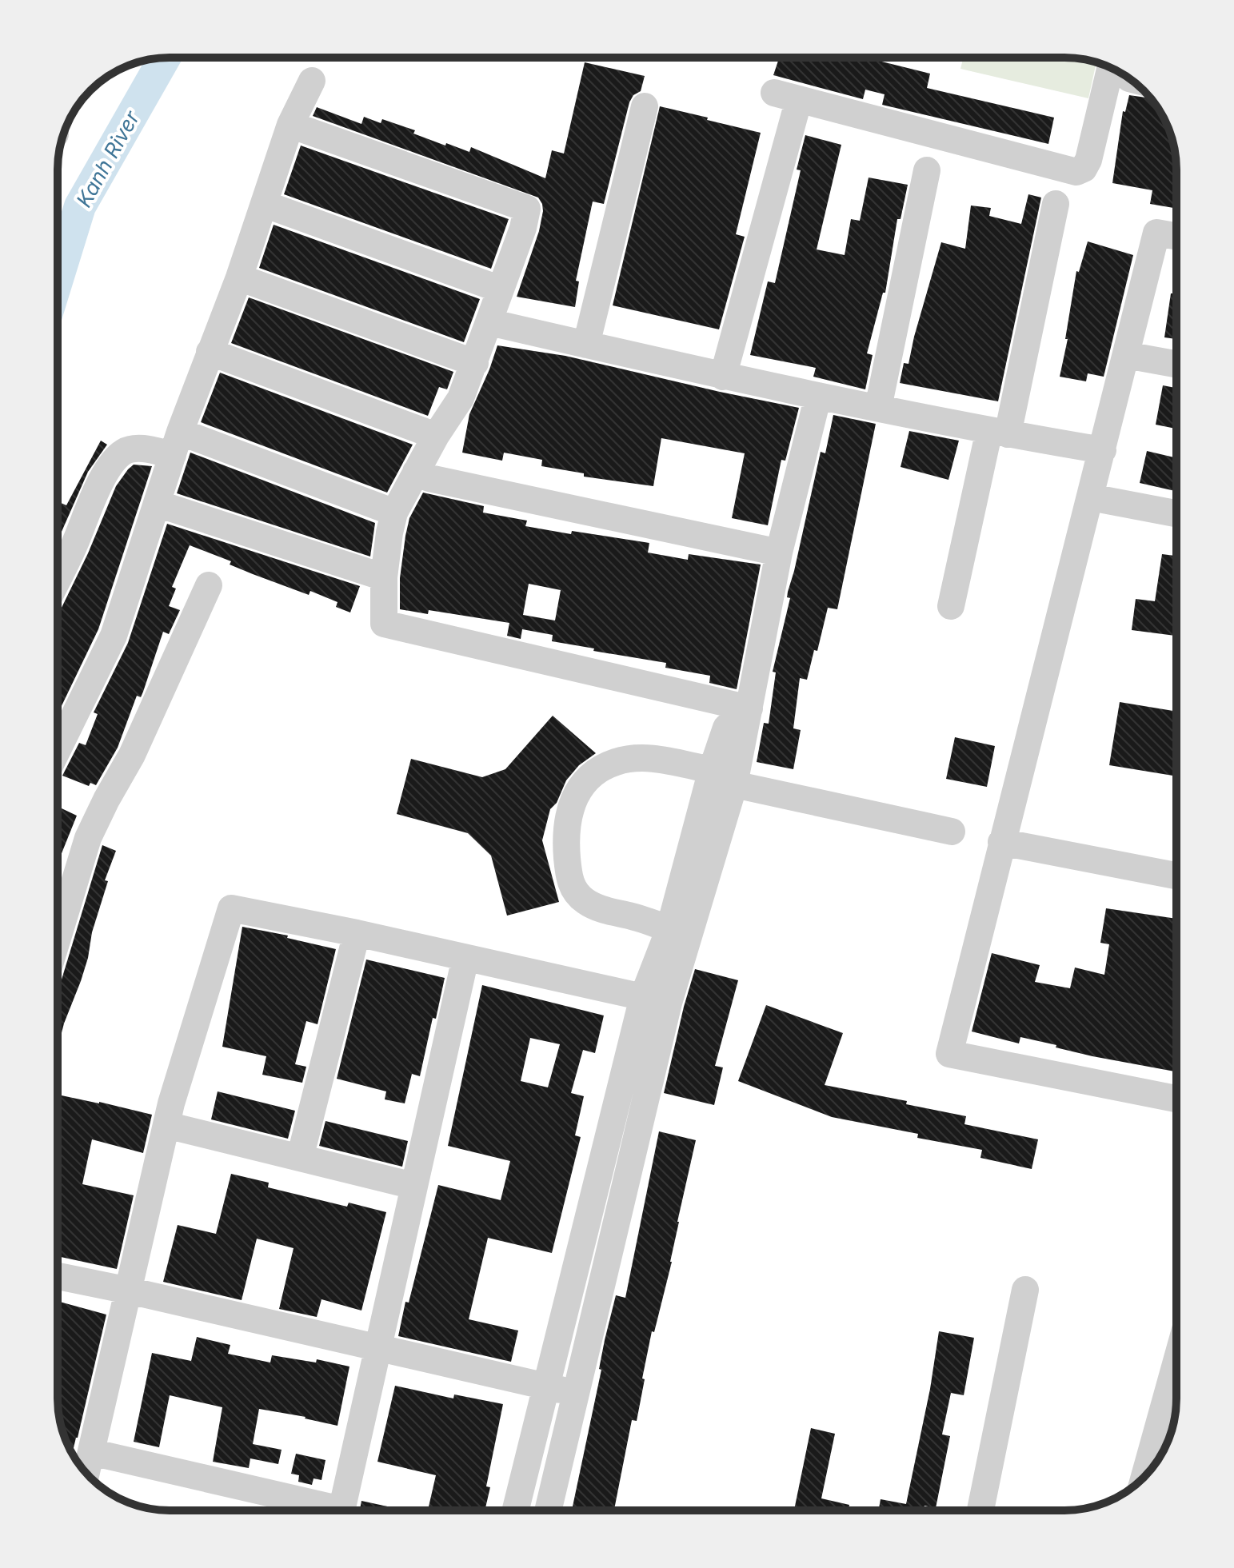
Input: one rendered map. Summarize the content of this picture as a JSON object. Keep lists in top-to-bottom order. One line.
{"water":["Kanh River"]}
